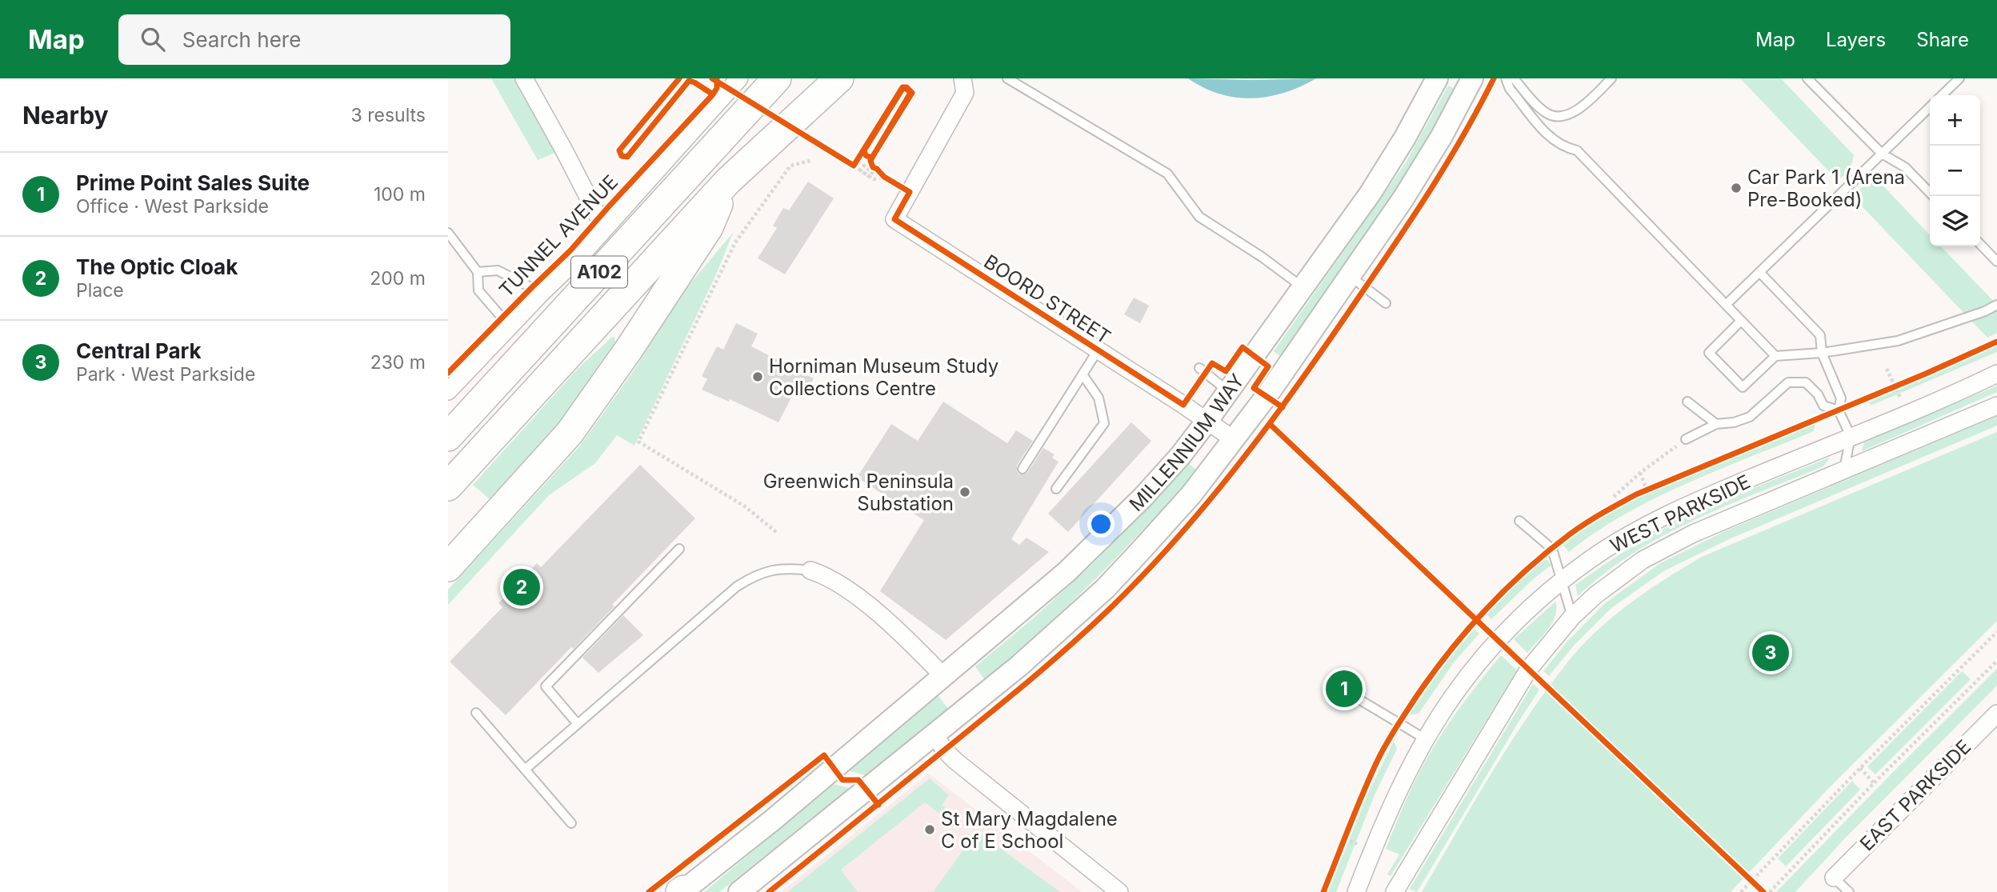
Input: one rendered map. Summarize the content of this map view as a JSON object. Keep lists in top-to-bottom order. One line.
{"streets":{"highway":["A102"],"street":["TUNNEL AVENUE","BOORD STREET","MILLENNIUM WAY","WEST PARKSIDE","EAST PARKSIDE"]},"crossings":[["BOORD STREET","MILLENNIUM WAY"]],"places":["Car Park 1 (Arena Pre-Booked)","Horniman Museum Study Collections Centre","Greenwich Peninsula Substation","St Mary Magdalene C of E School"],"page":{"header":"Map","search":"Search here","nav":["Map","Layers","Share"],"heading":["Nearby","3 results"],"map_buttons":["+","−"],"list":[{"mark":"1","name":"Prime Point Sales Suite","note":"Office · West Parkside","value":"100 m"},{"mark":"2","name":"The Optic Cloak","note":"Place","value":"200 m"},{"mark":"3","name":"Central Park","note":"Park · West Parkside","value":"230 m"}],"pins":["2","3","1"]}}
